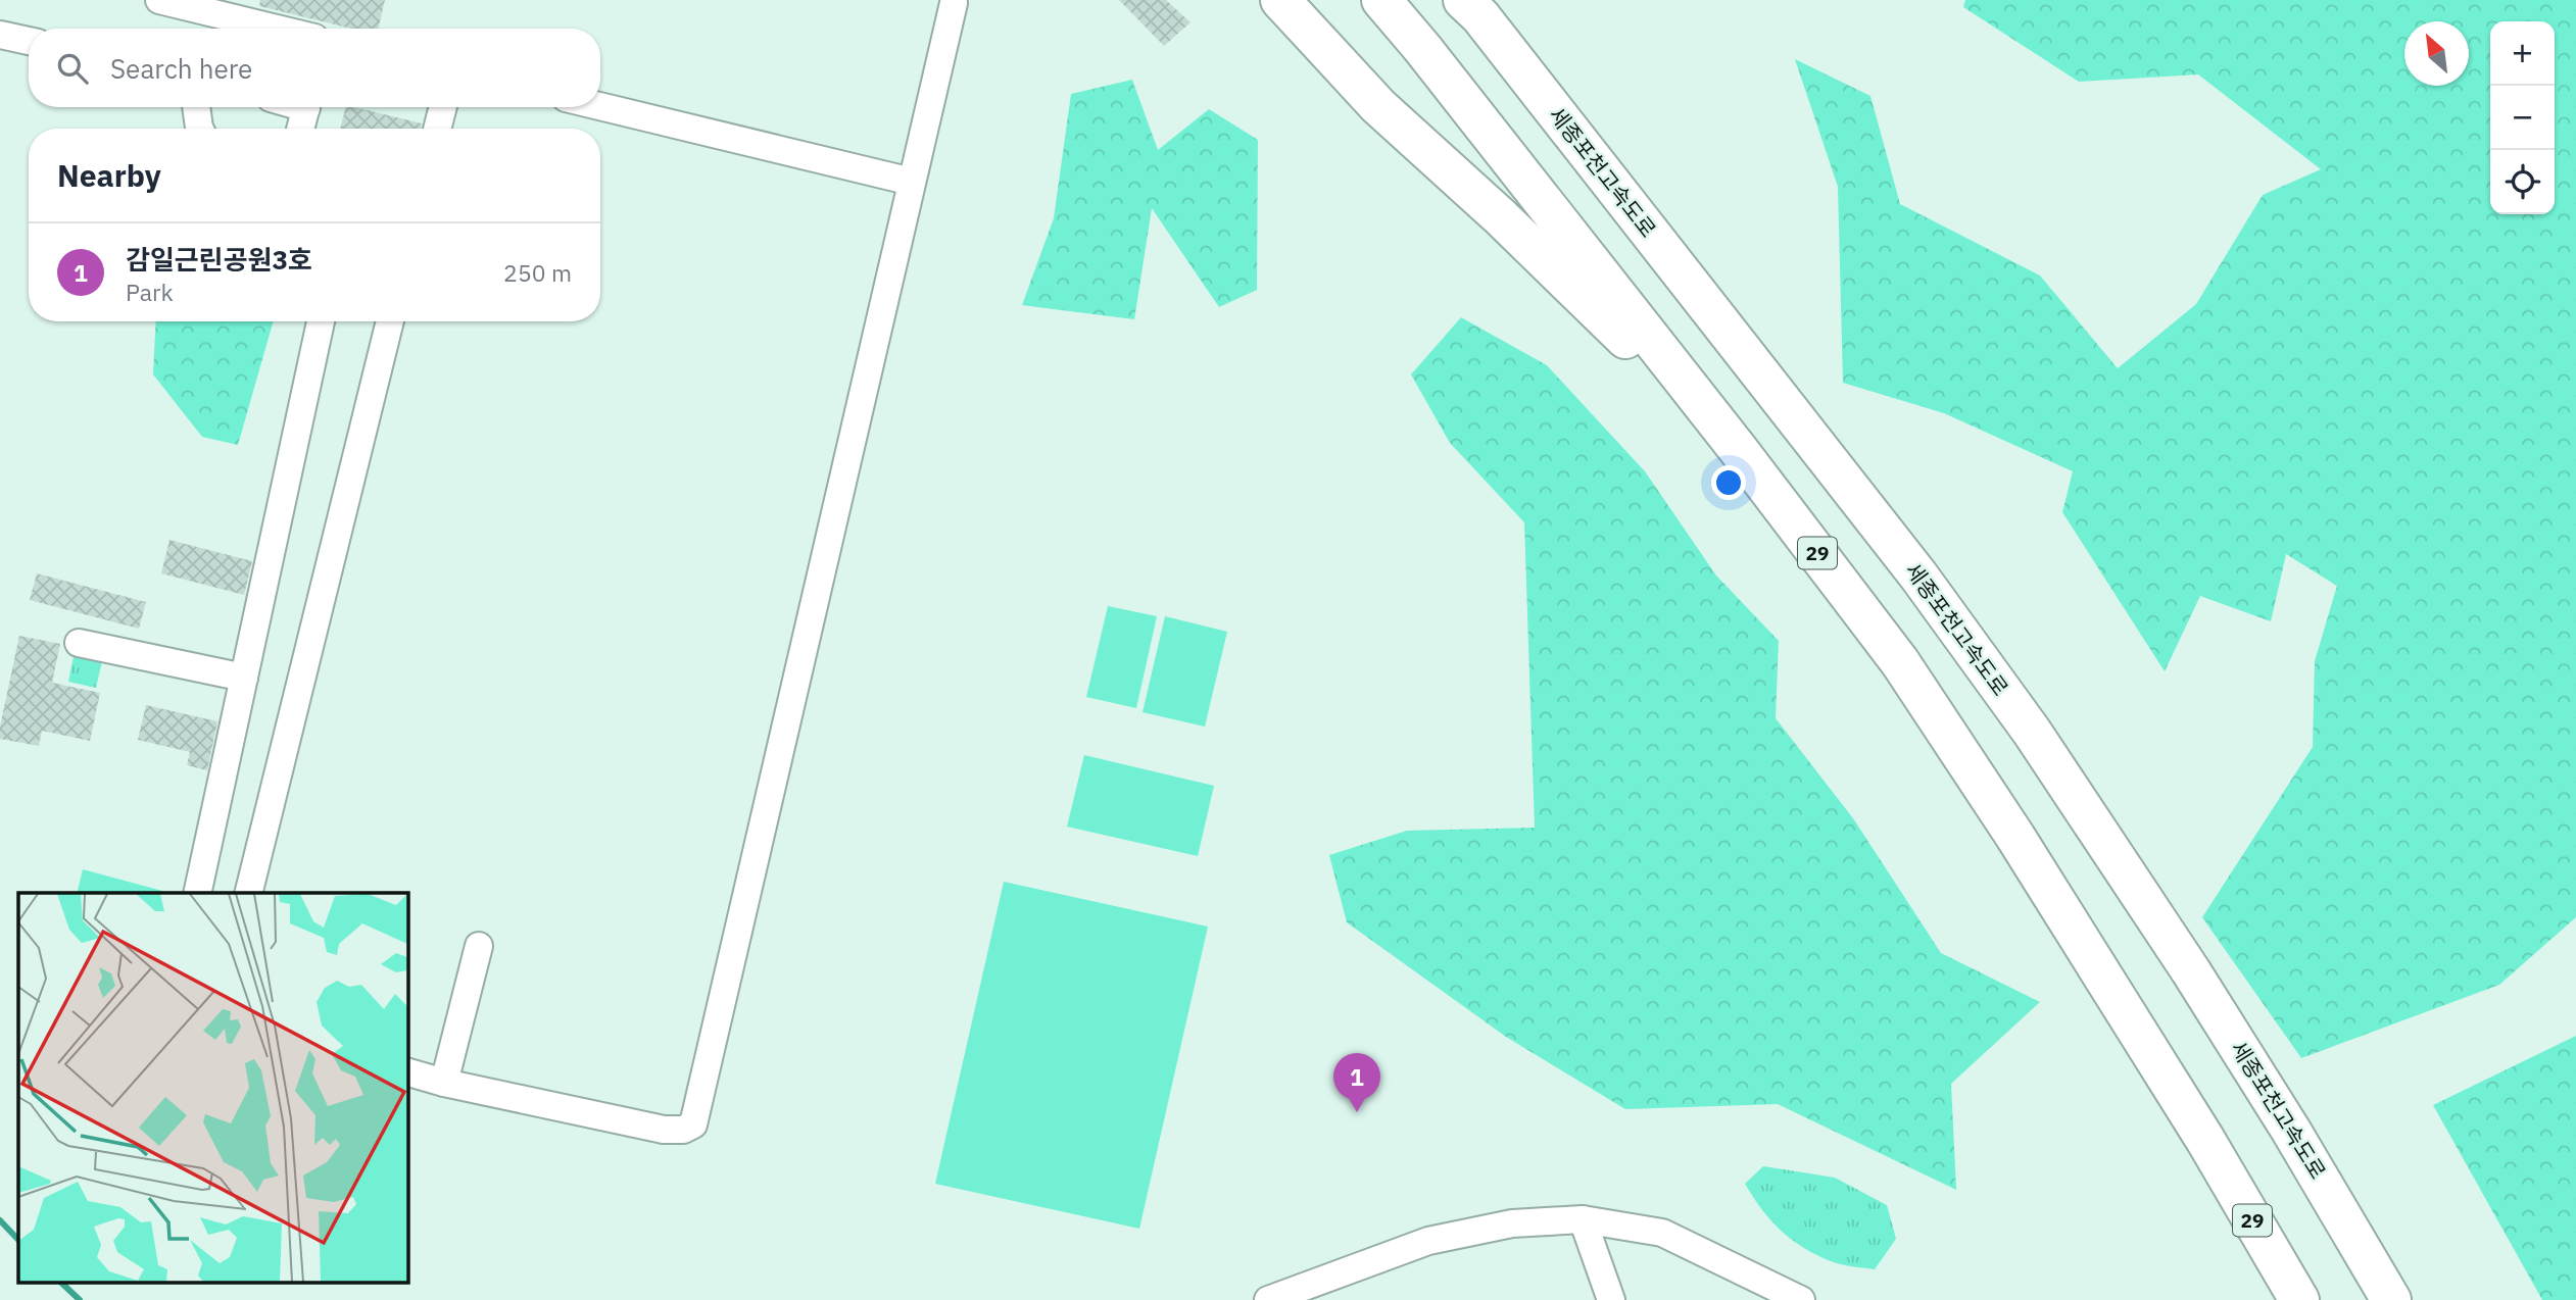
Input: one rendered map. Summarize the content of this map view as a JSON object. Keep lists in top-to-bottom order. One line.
{"streets":{"highway":["세종포천고속도로","29"]},"north":"top left","page":{"map_buttons":["+","−"],"search":"Search here","heading":"Nearby","list":[{"mark":"1","name":"감일근린공원3호","note":"Park","value":"250 m"}],"pins":"1"}}
